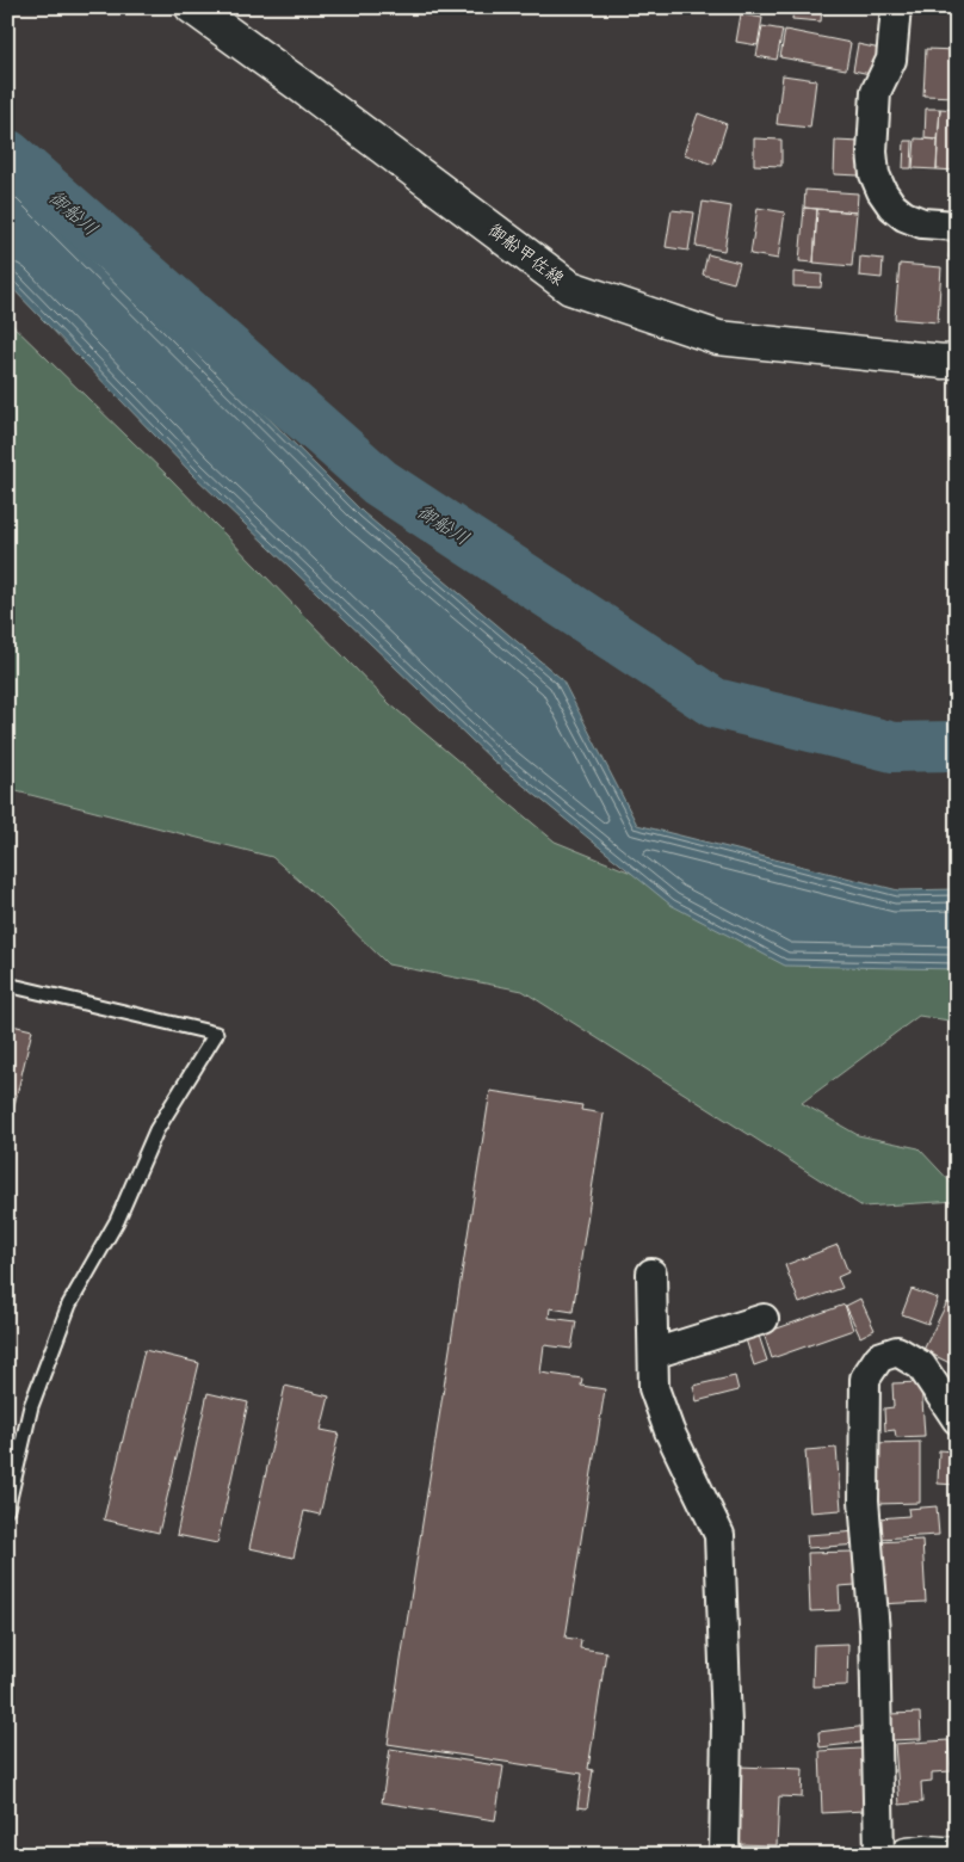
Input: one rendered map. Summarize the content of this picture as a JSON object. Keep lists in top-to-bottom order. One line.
{"streets":{"main road":["御船甲佐線"]},"water":["御船川"]}
